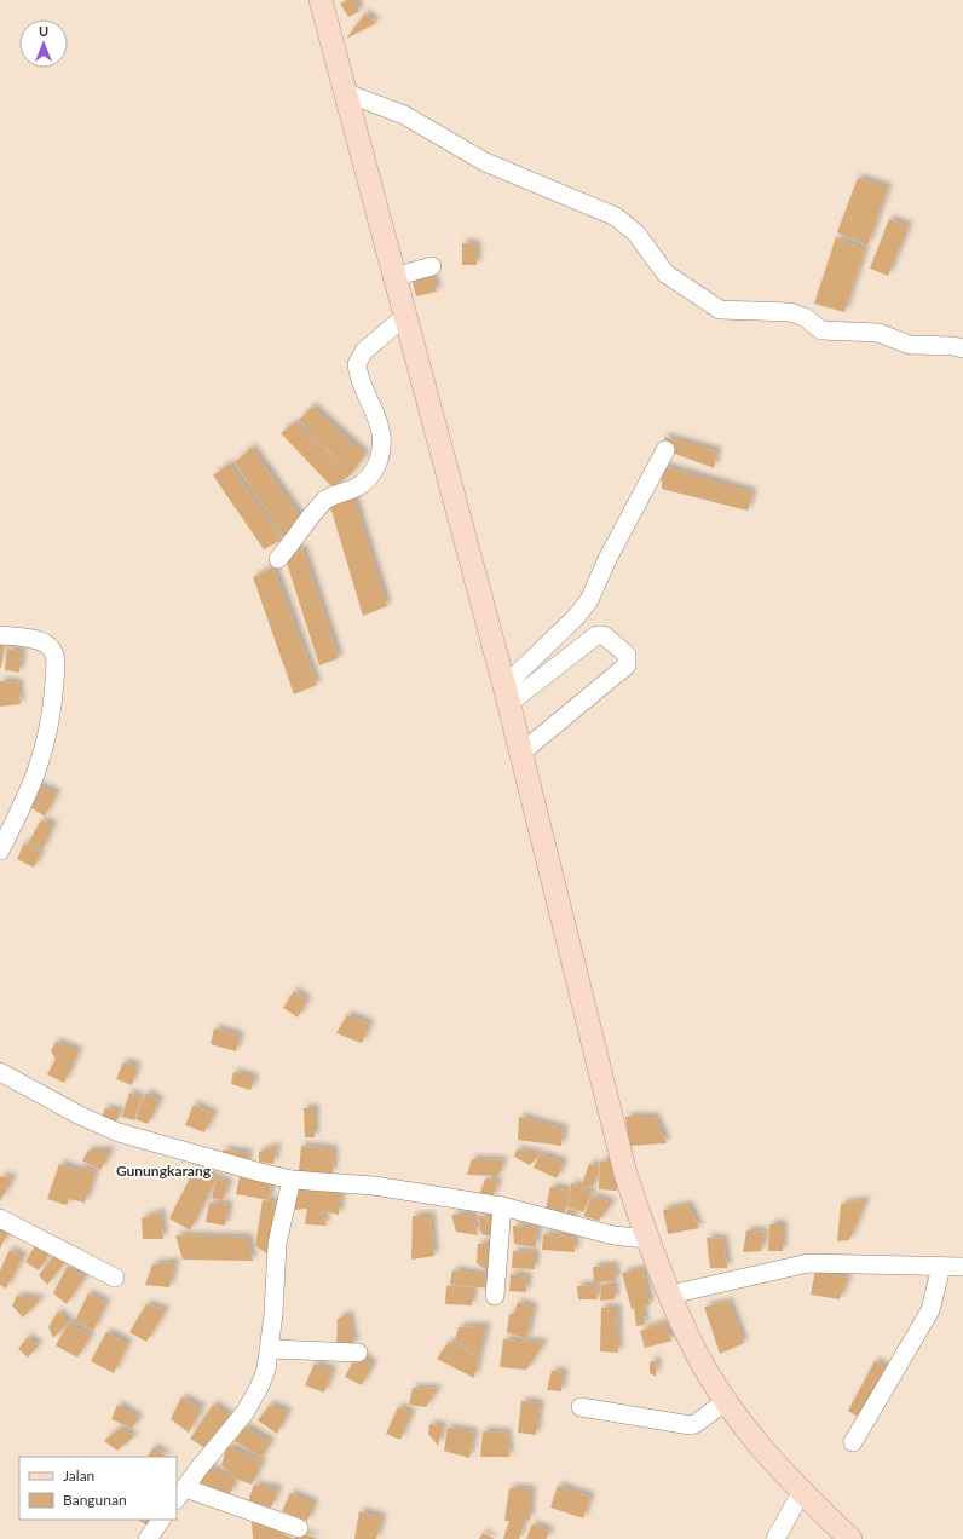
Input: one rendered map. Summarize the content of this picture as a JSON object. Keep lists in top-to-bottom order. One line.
{"districts":["Gunungkarang"],"legend":["Jalan","Bangunan"],"north":"top"}
